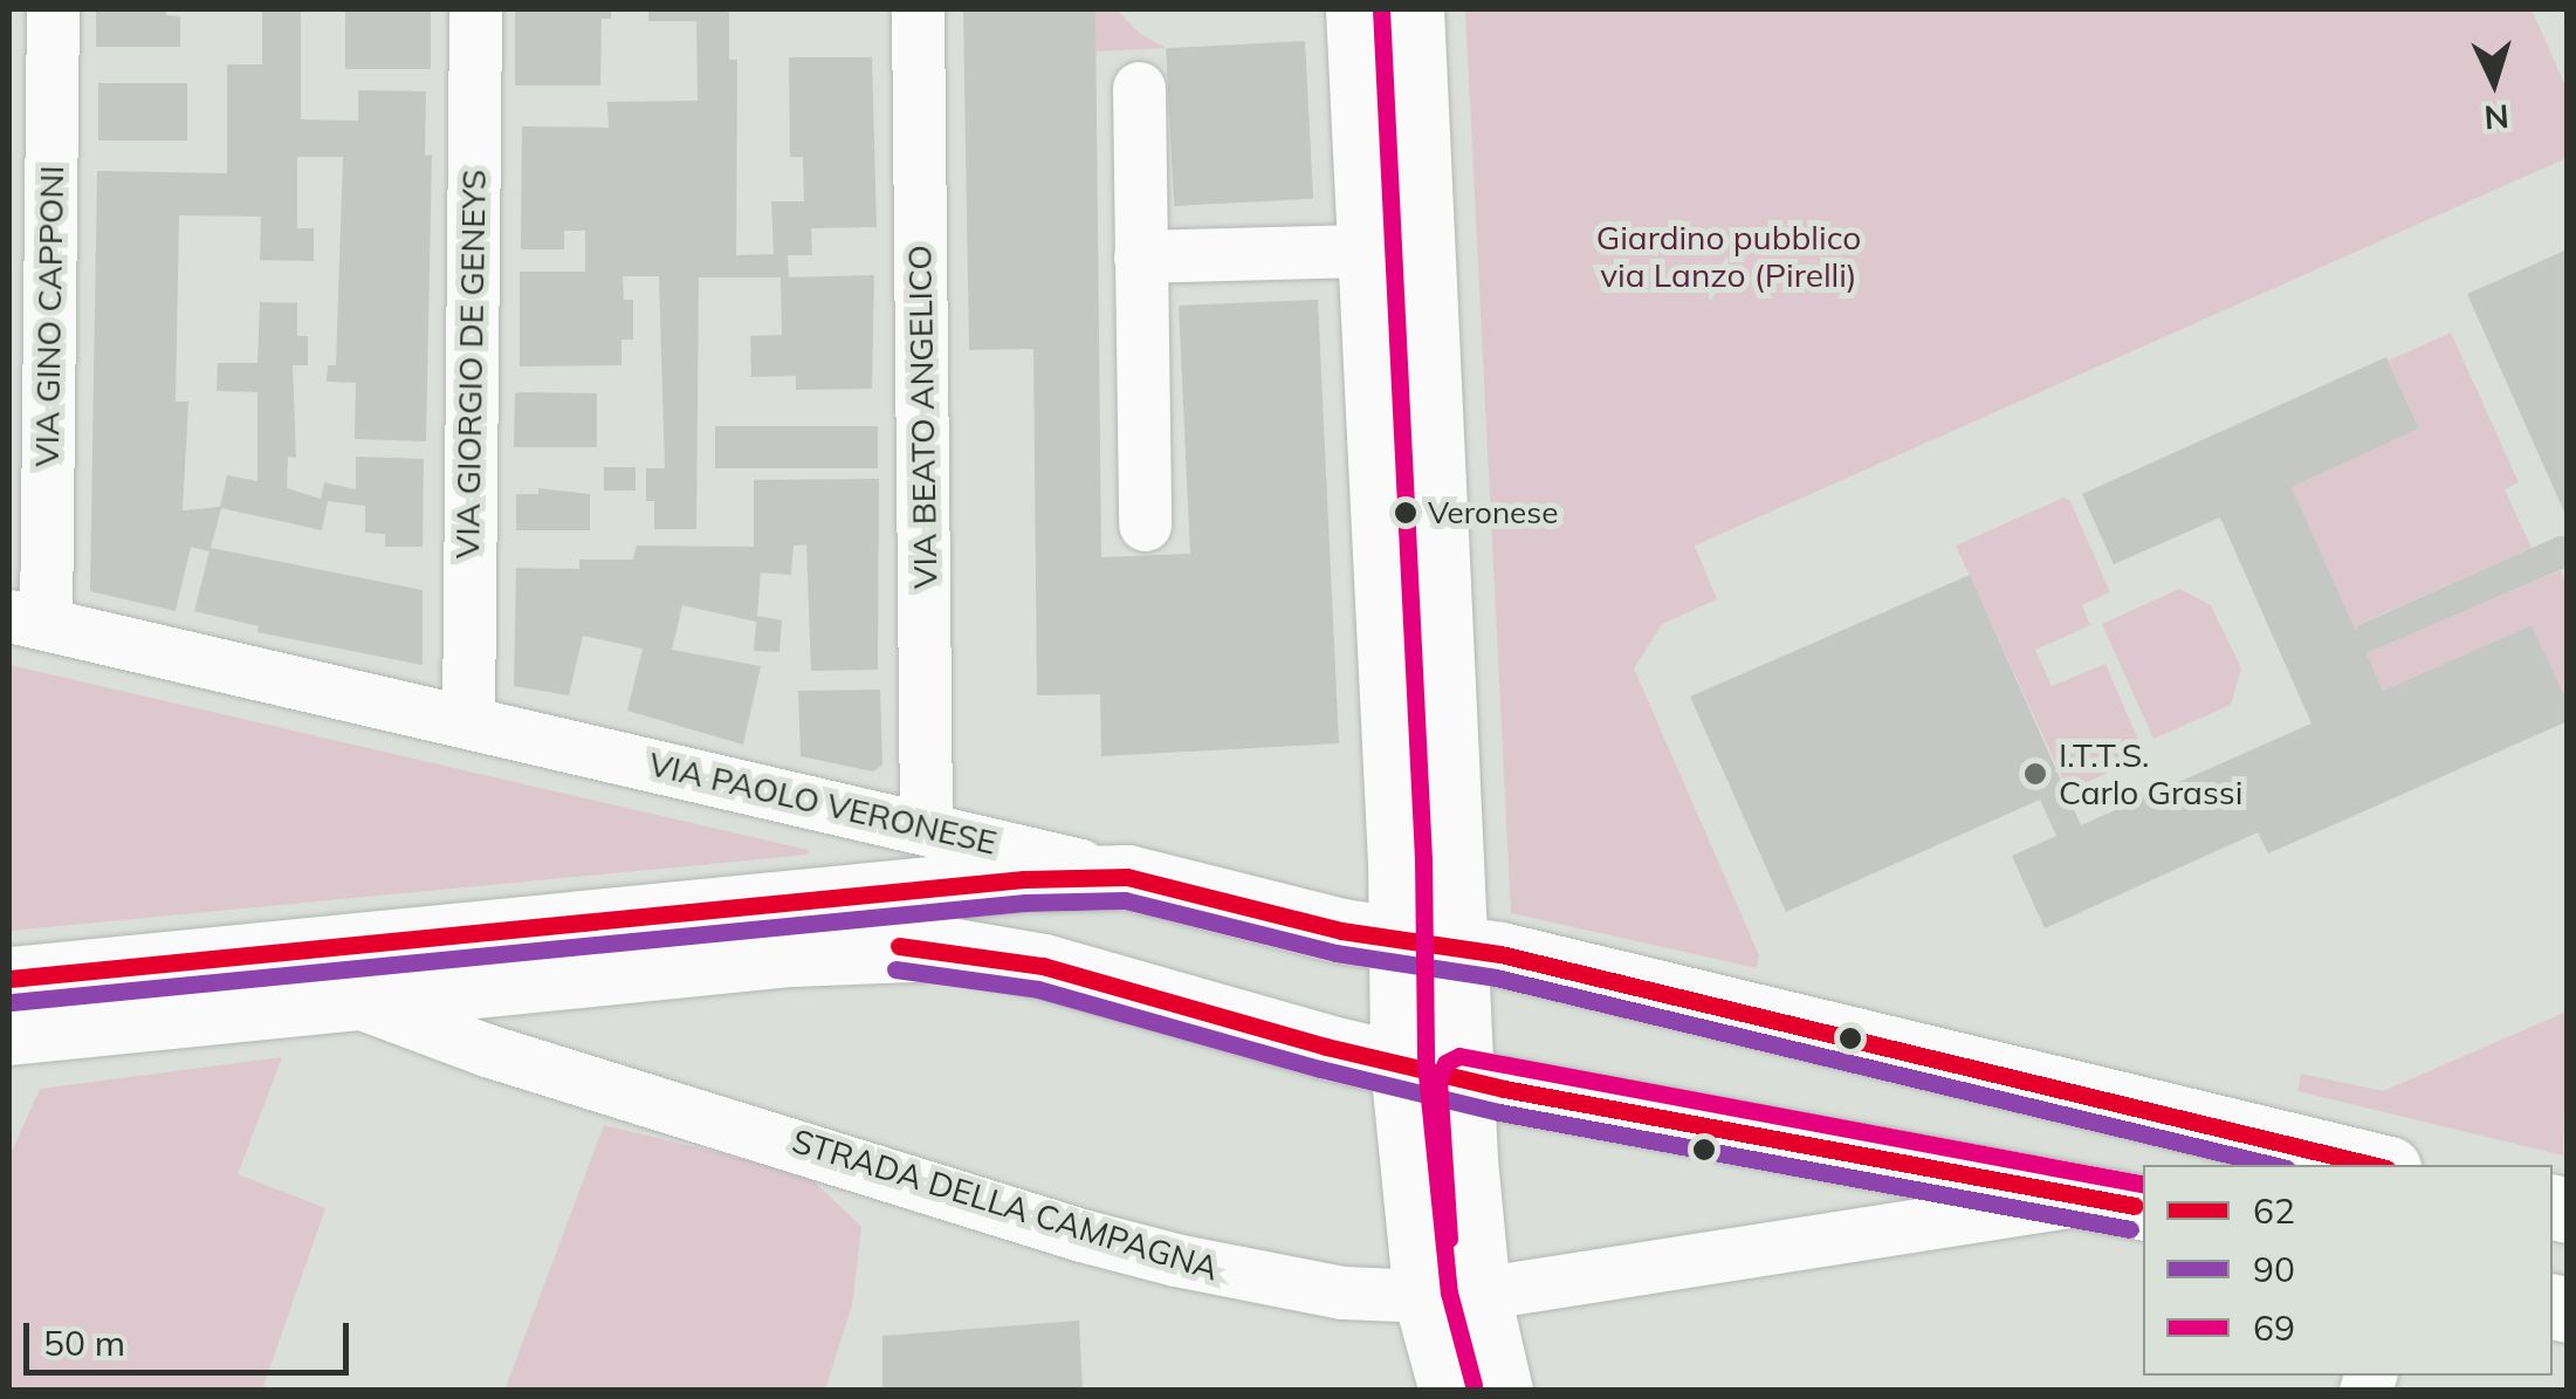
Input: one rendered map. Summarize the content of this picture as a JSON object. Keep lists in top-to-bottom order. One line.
{"streets":{"main road":["VIA PAOLO VERONESE"],"street":["VIA GINO CAPPONI","VIA GIORGIO DE GENEYS","VIA BEATO ANGELICO","STRADA DELLA CAMPAGNA"]},"crossings":[["VIA GINO CAPPONI","VIA PAOLO VERONESE"],["VIA GIORGIO DE GENEYS","VIA PAOLO VERONESE"],["VIA BEATO ANGELICO","VIA PAOLO VERONESE"]],"parks":["Giardino pubblico via Lanzo (Pirelli)"],"places":["Veronese","I.T.T.S. Carlo Grassi"],"lines":["transit line 69","transit line 62","transit line 90"],"legend":["62","90","69"],"scale_bar":"50 m","north":"bottom"}
